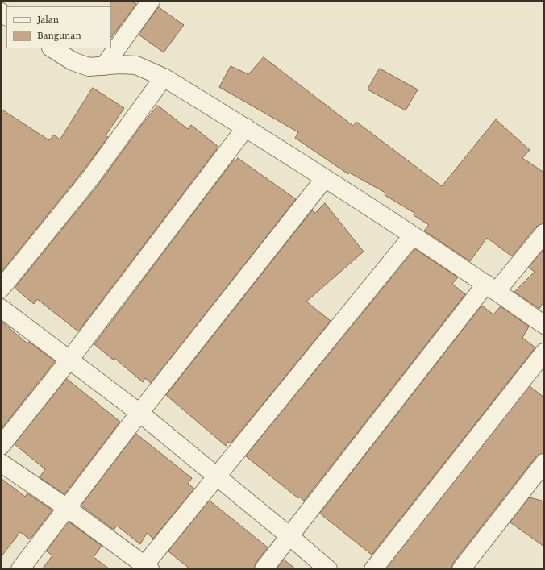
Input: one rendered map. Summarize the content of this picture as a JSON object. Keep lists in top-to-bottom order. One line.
{"legend":["Jalan","Bangunan"]}
